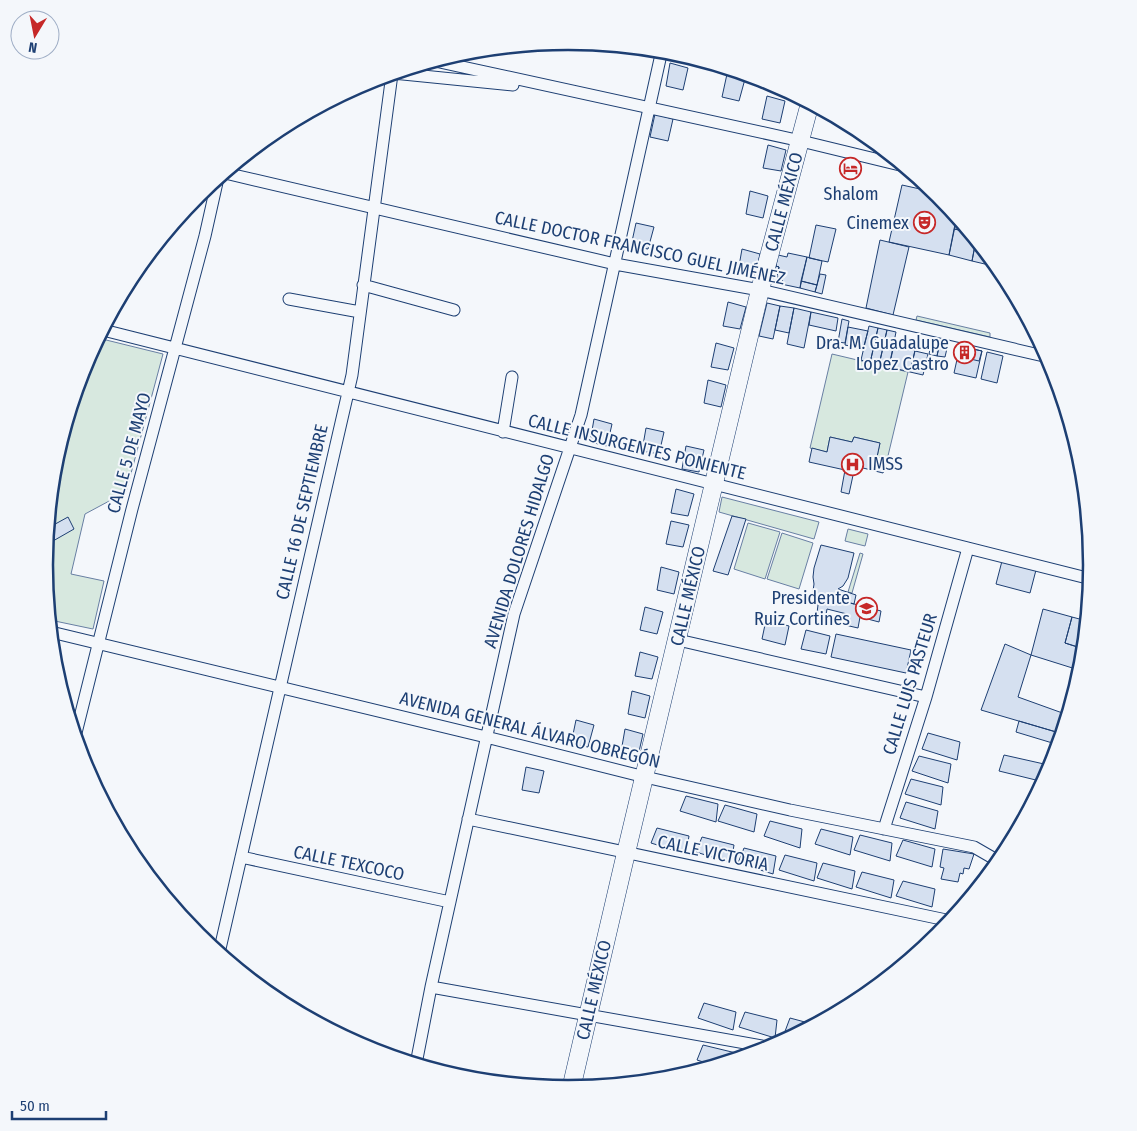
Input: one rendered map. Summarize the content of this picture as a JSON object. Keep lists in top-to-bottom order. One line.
{"streets":{"main road":["CALLE MÉXICO"],"street":["CALLE DOCTOR FRANCISCO GUEL JIMÉNEZ","CALLE INSURGENTES PONIENTE","CALLE 5 DE MAYO","CALLE 16 DE SEPTIEMBRE","AVENIDA DOLORES HIDALGO","CALLE LUIS PASTEUR","AVENIDA GENERAL ÁLVARO OBREGÓN","CALLE VICTORIA","CALLE TEXCOCO"]},"crossings":[["CALLE MÉXICO","CALLE DOCTOR FRANCISCO GUEL JIMÉNEZ"],["CALLE MÉXICO","CALLE INSURGENTES PONIENTE"],["CALLE MÉXICO","AVENIDA GENERAL ÁLVARO OBREGÓN"],["CALLE MÉXICO","CALLE VICTORIA"],["CALLE DOCTOR FRANCISCO GUEL JIMÉNEZ","CALLE 16 DE SEPTIEMBRE"],["CALLE DOCTOR FRANCISCO GUEL JIMÉNEZ","AVENIDA DOLORES HIDALGO"],["CALLE INSURGENTES PONIENTE","CALLE 5 DE MAYO"],["CALLE INSURGENTES PONIENTE","CALLE 16 DE SEPTIEMBRE"],["CALLE INSURGENTES PONIENTE","AVENIDA DOLORES HIDALGO"],["CALLE INSURGENTES PONIENTE","CALLE LUIS PASTEUR"],["CALLE 5 DE MAYO","AVENIDA GENERAL ÁLVARO OBREGÓN"],["CALLE 16 DE SEPTIEMBRE","AVENIDA GENERAL ÁLVARO OBREGÓN"],["CALLE 16 DE SEPTIEMBRE","CALLE TEXCOCO"],["AVENIDA DOLORES HIDALGO","AVENIDA GENERAL ÁLVARO OBREGÓN"],["AVENIDA DOLORES HIDALGO","CALLE VICTORIA"],["AVENIDA DOLORES HIDALGO","CALLE TEXCOCO"],["CALLE LUIS PASTEUR","AVENIDA GENERAL ÁLVARO OBREGÓN"]],"places":{"hotel":["Shalom"],"theatre":["Cinemex"],"building":["Dra. M. Guadalupe Lopez Castro"],"hospital":["IMSS"],"school or university":["Presidente Ruiz Cortines"]},"scale_bar":"50 m","north":"bottom"}
